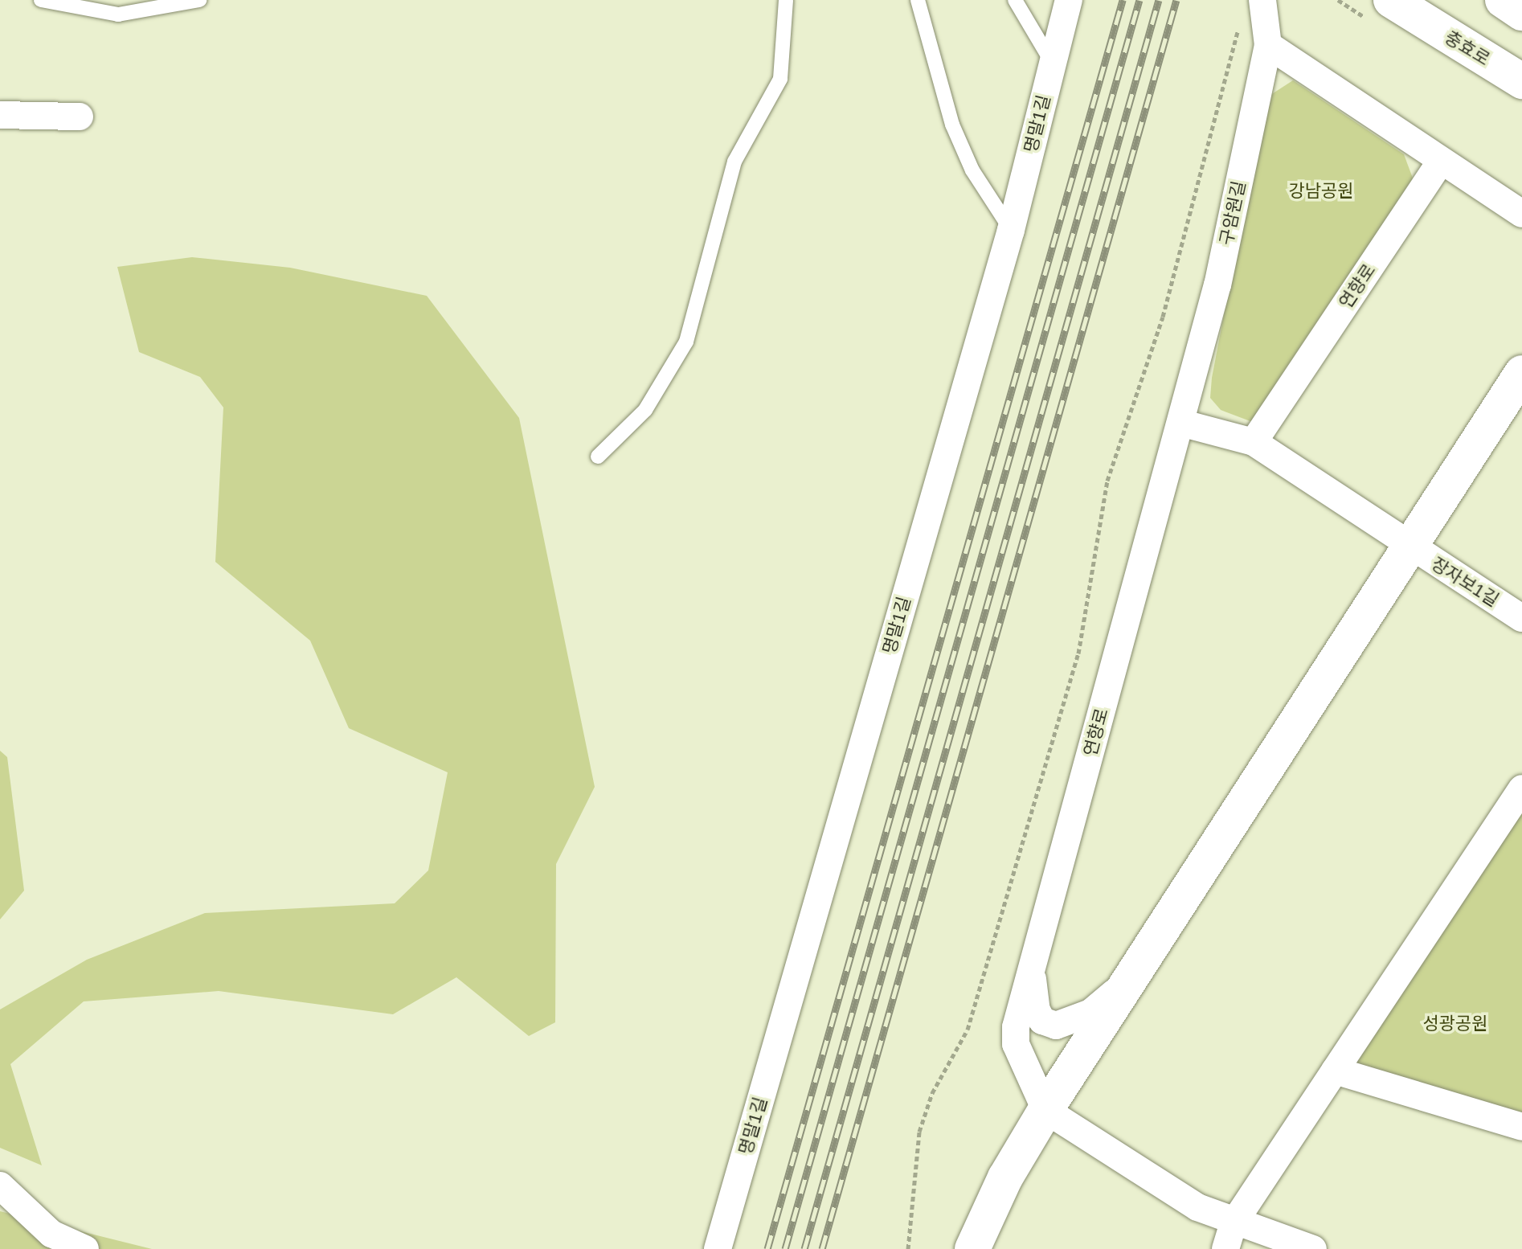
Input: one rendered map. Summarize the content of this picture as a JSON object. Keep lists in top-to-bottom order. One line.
{"streets":{"main road":["충효로"],"street":["명말1길","구암원길","연향로","장자보1길"]},"crossings":[["구암원길","연향로"]],"parks":["강남공원","성광공원"]}
